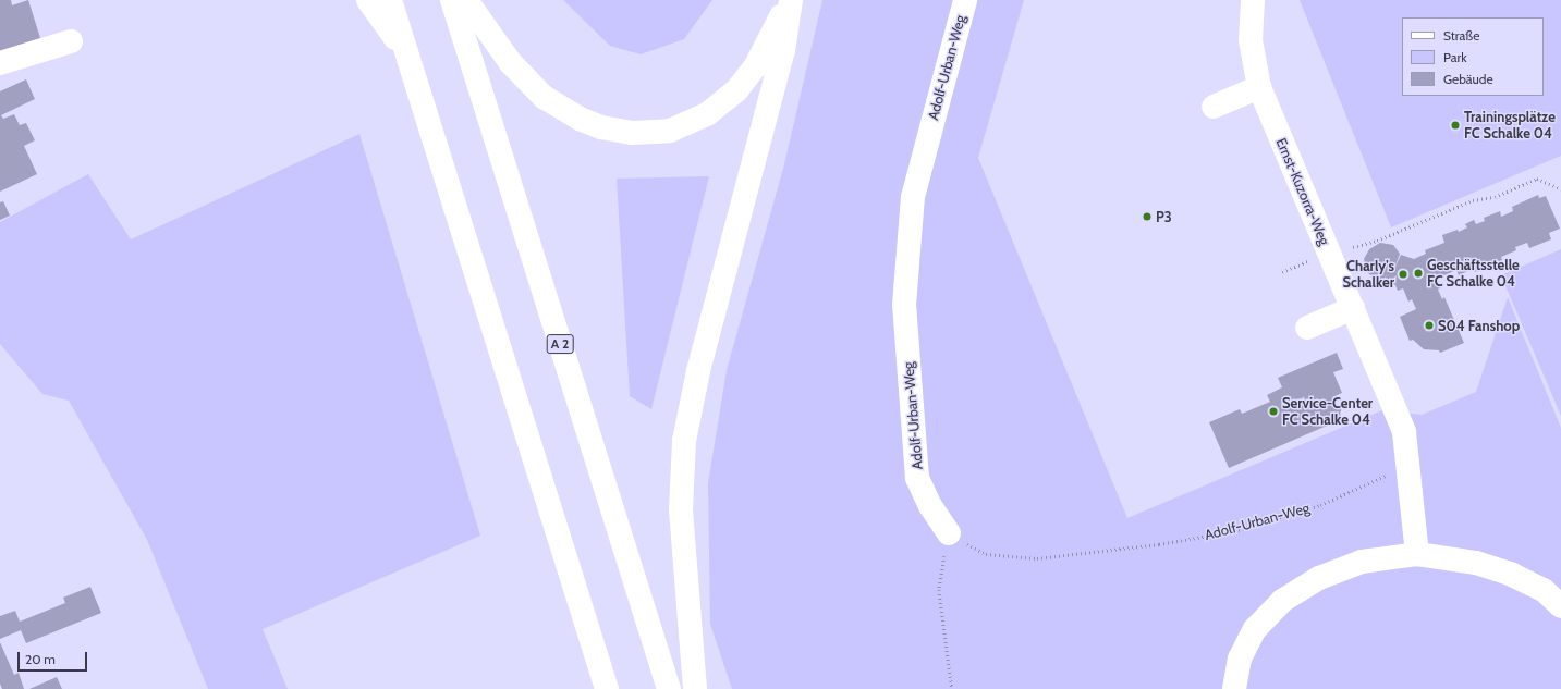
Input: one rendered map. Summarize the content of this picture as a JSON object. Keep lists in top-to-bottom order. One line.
{"streets":{"main road":["Adolf-Urban-Weg","Ernst-Kuzorra-Weg","A 2"]},"crossings":[["Adolf-Urban-Weg","Ernst-Kuzorra-Weg"]],"places":["Trainingsplätze FC Schalke 04","P3","Geschäftsstelle FC Schalke 04","Charly's Schalker","S04 Fanshop","Service-Center FC Schalke 04"],"legend":["Straße","Park","Gebäude"],"scale_bar":"20 m"}
